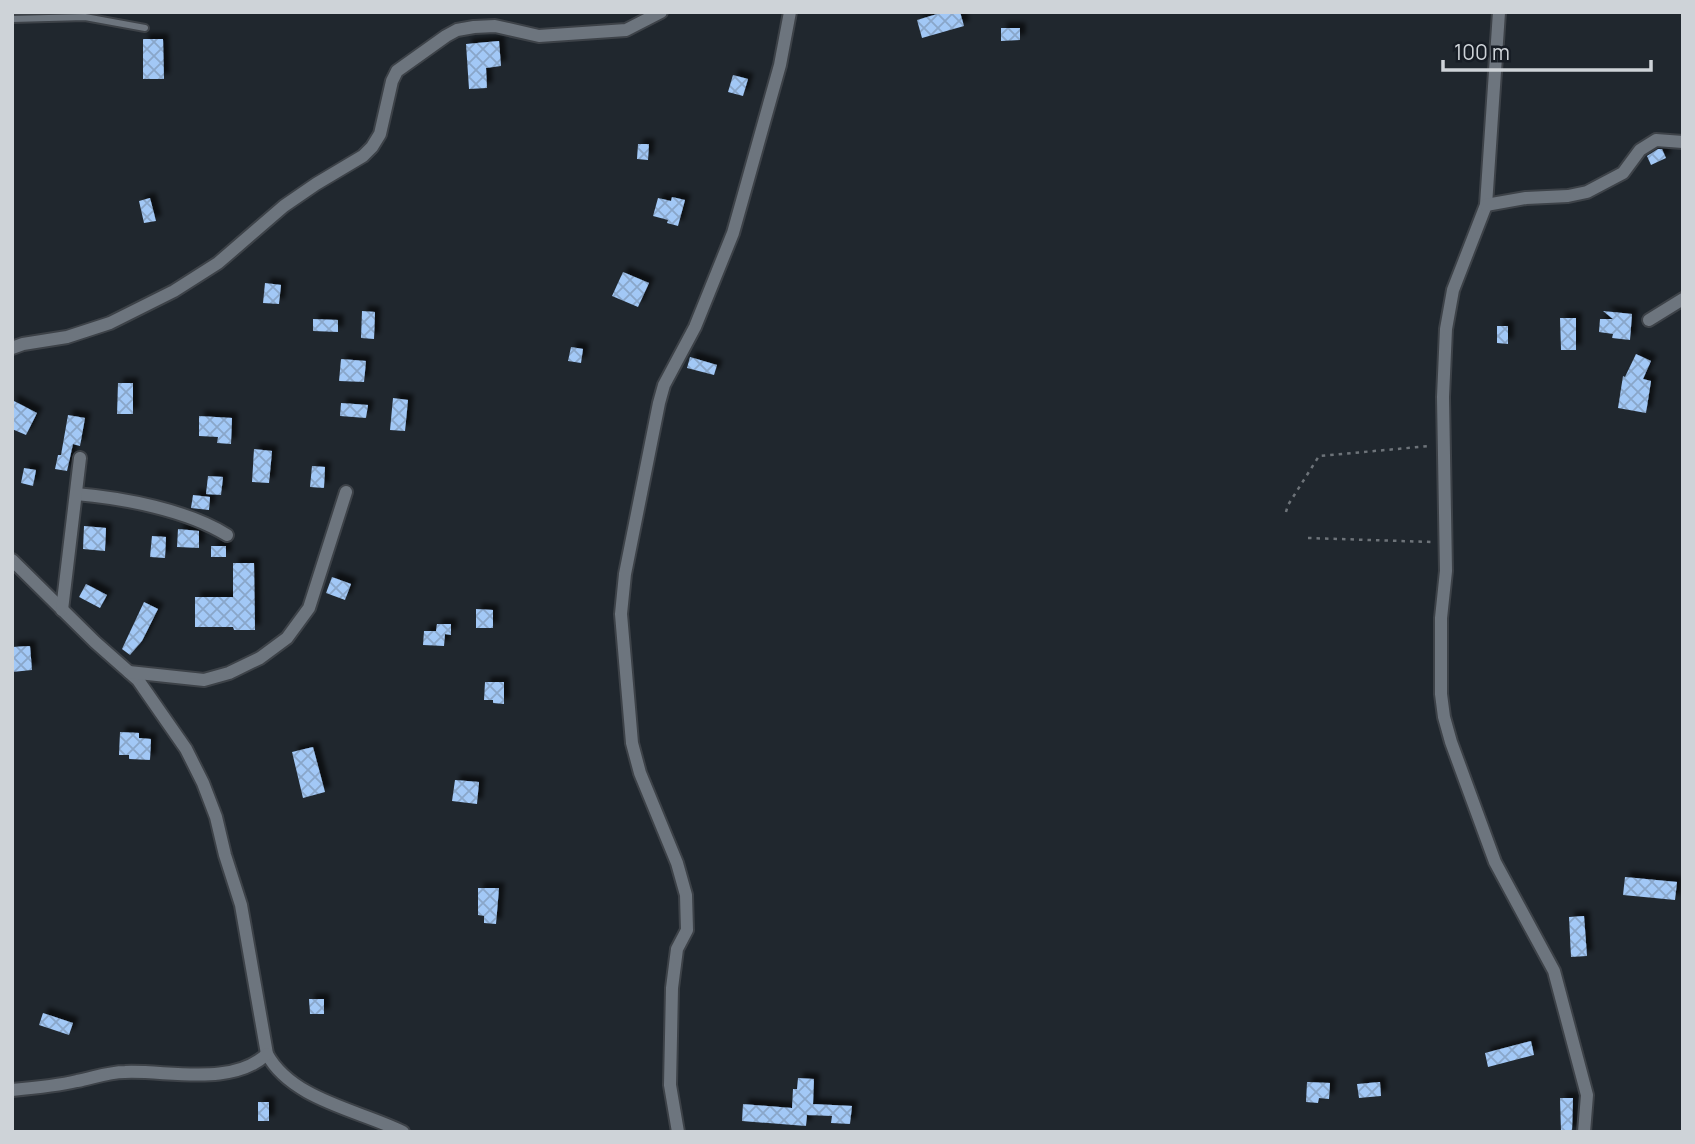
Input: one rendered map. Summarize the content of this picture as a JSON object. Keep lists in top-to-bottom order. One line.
{"scale_bar":"100 m"}
